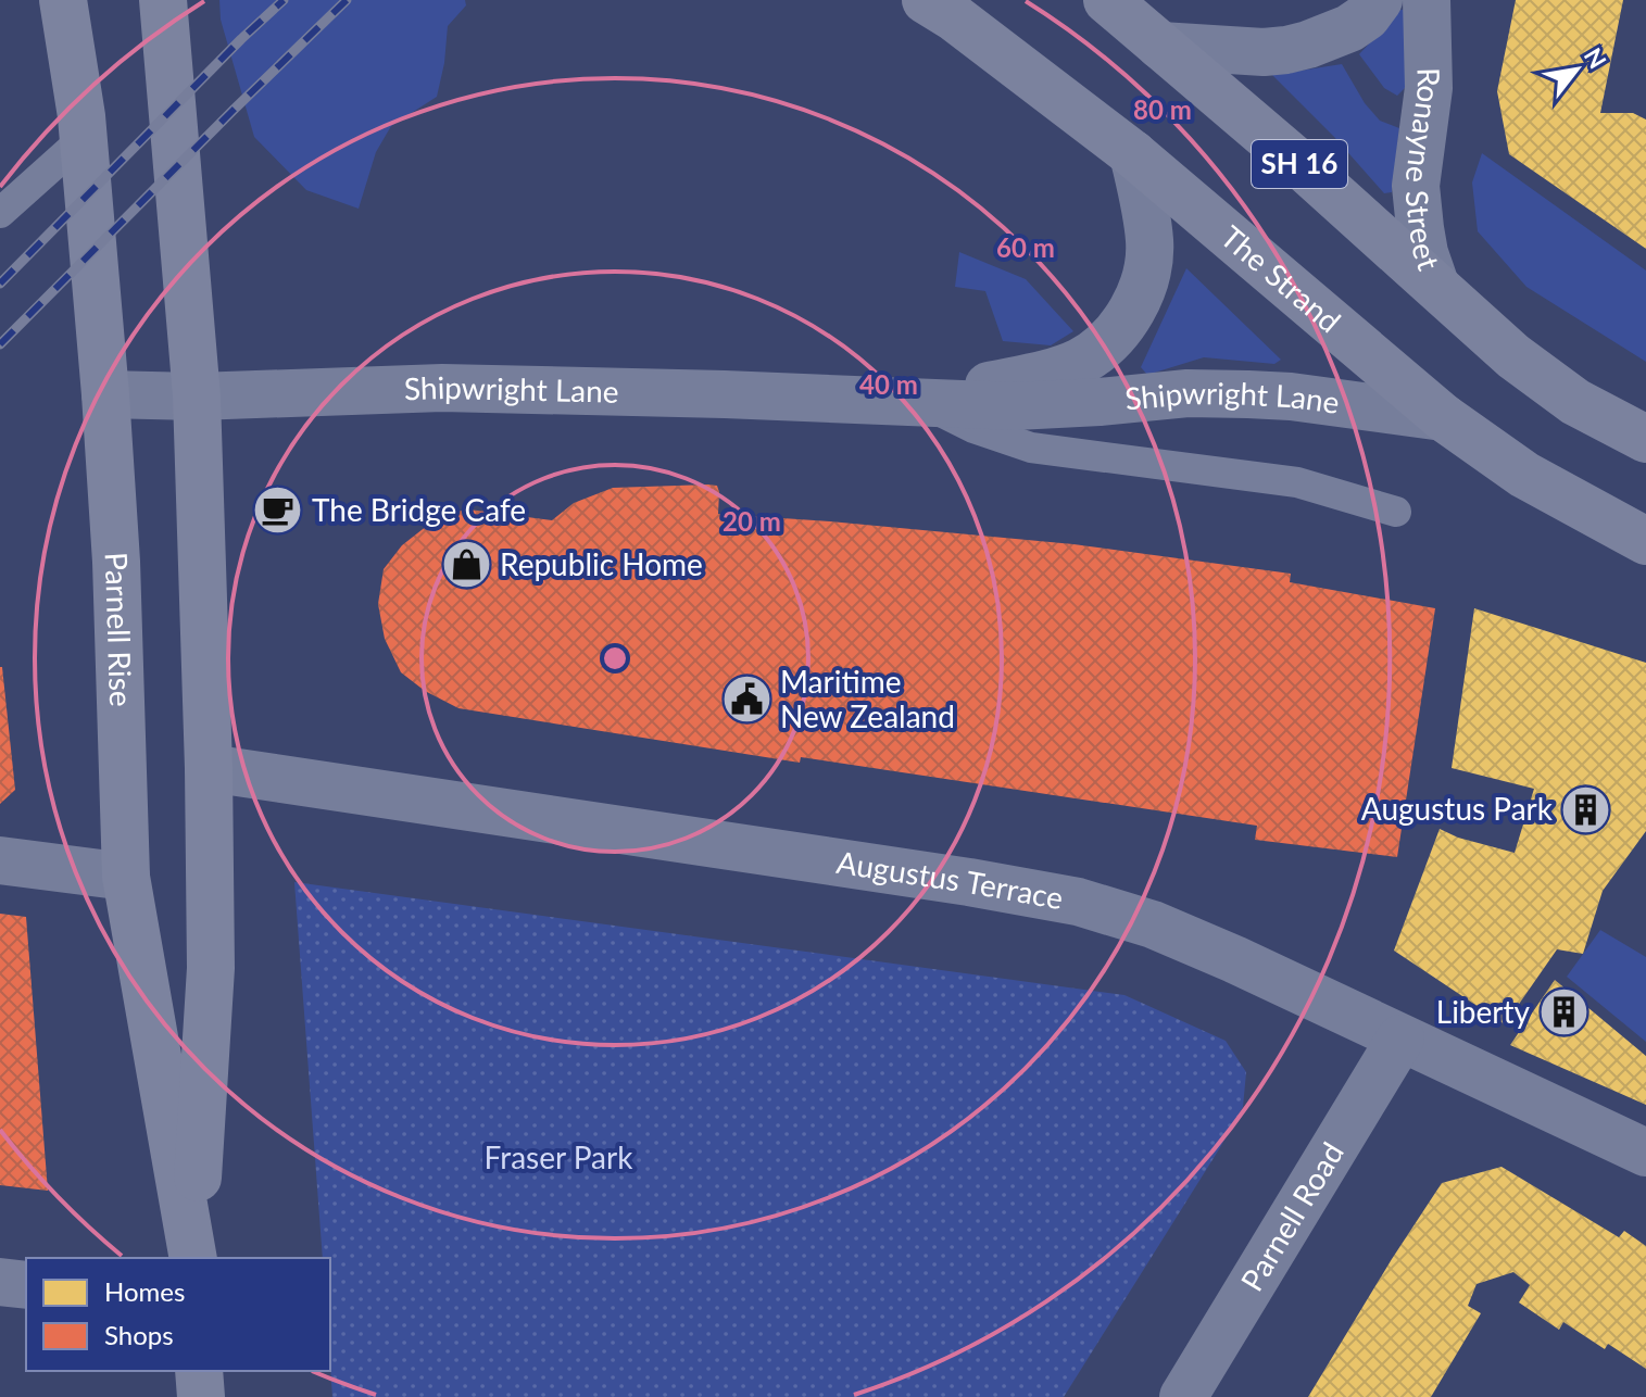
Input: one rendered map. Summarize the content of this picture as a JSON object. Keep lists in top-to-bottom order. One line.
{"streets":{"highway":["SH 16","The Strand"],"main road":["Parnell Rise"],"street":["Ronayne Street","Shipwright Lane","Augustus Terrace","Parnell Road"]},"crossings":[["SH 16","Ronayne Street"],["The Strand","Shipwright Lane"],["Shipwright Lane","Parnell Rise"],["Parnell Rise","Augustus Terrace"],["Augustus Terrace","Parnell Road"]],"parks":["Fraser Park"],"places":{"cafe":["The Bridge Cafe"],"shop":["Republic Home"],"public building":["Maritime New Zealand"],"building":["Augustus Park","Liberty"]},"legend":["Homes","Shops"],"north":"top right","rings":["80 m","60 m","40 m","20 m"]}
